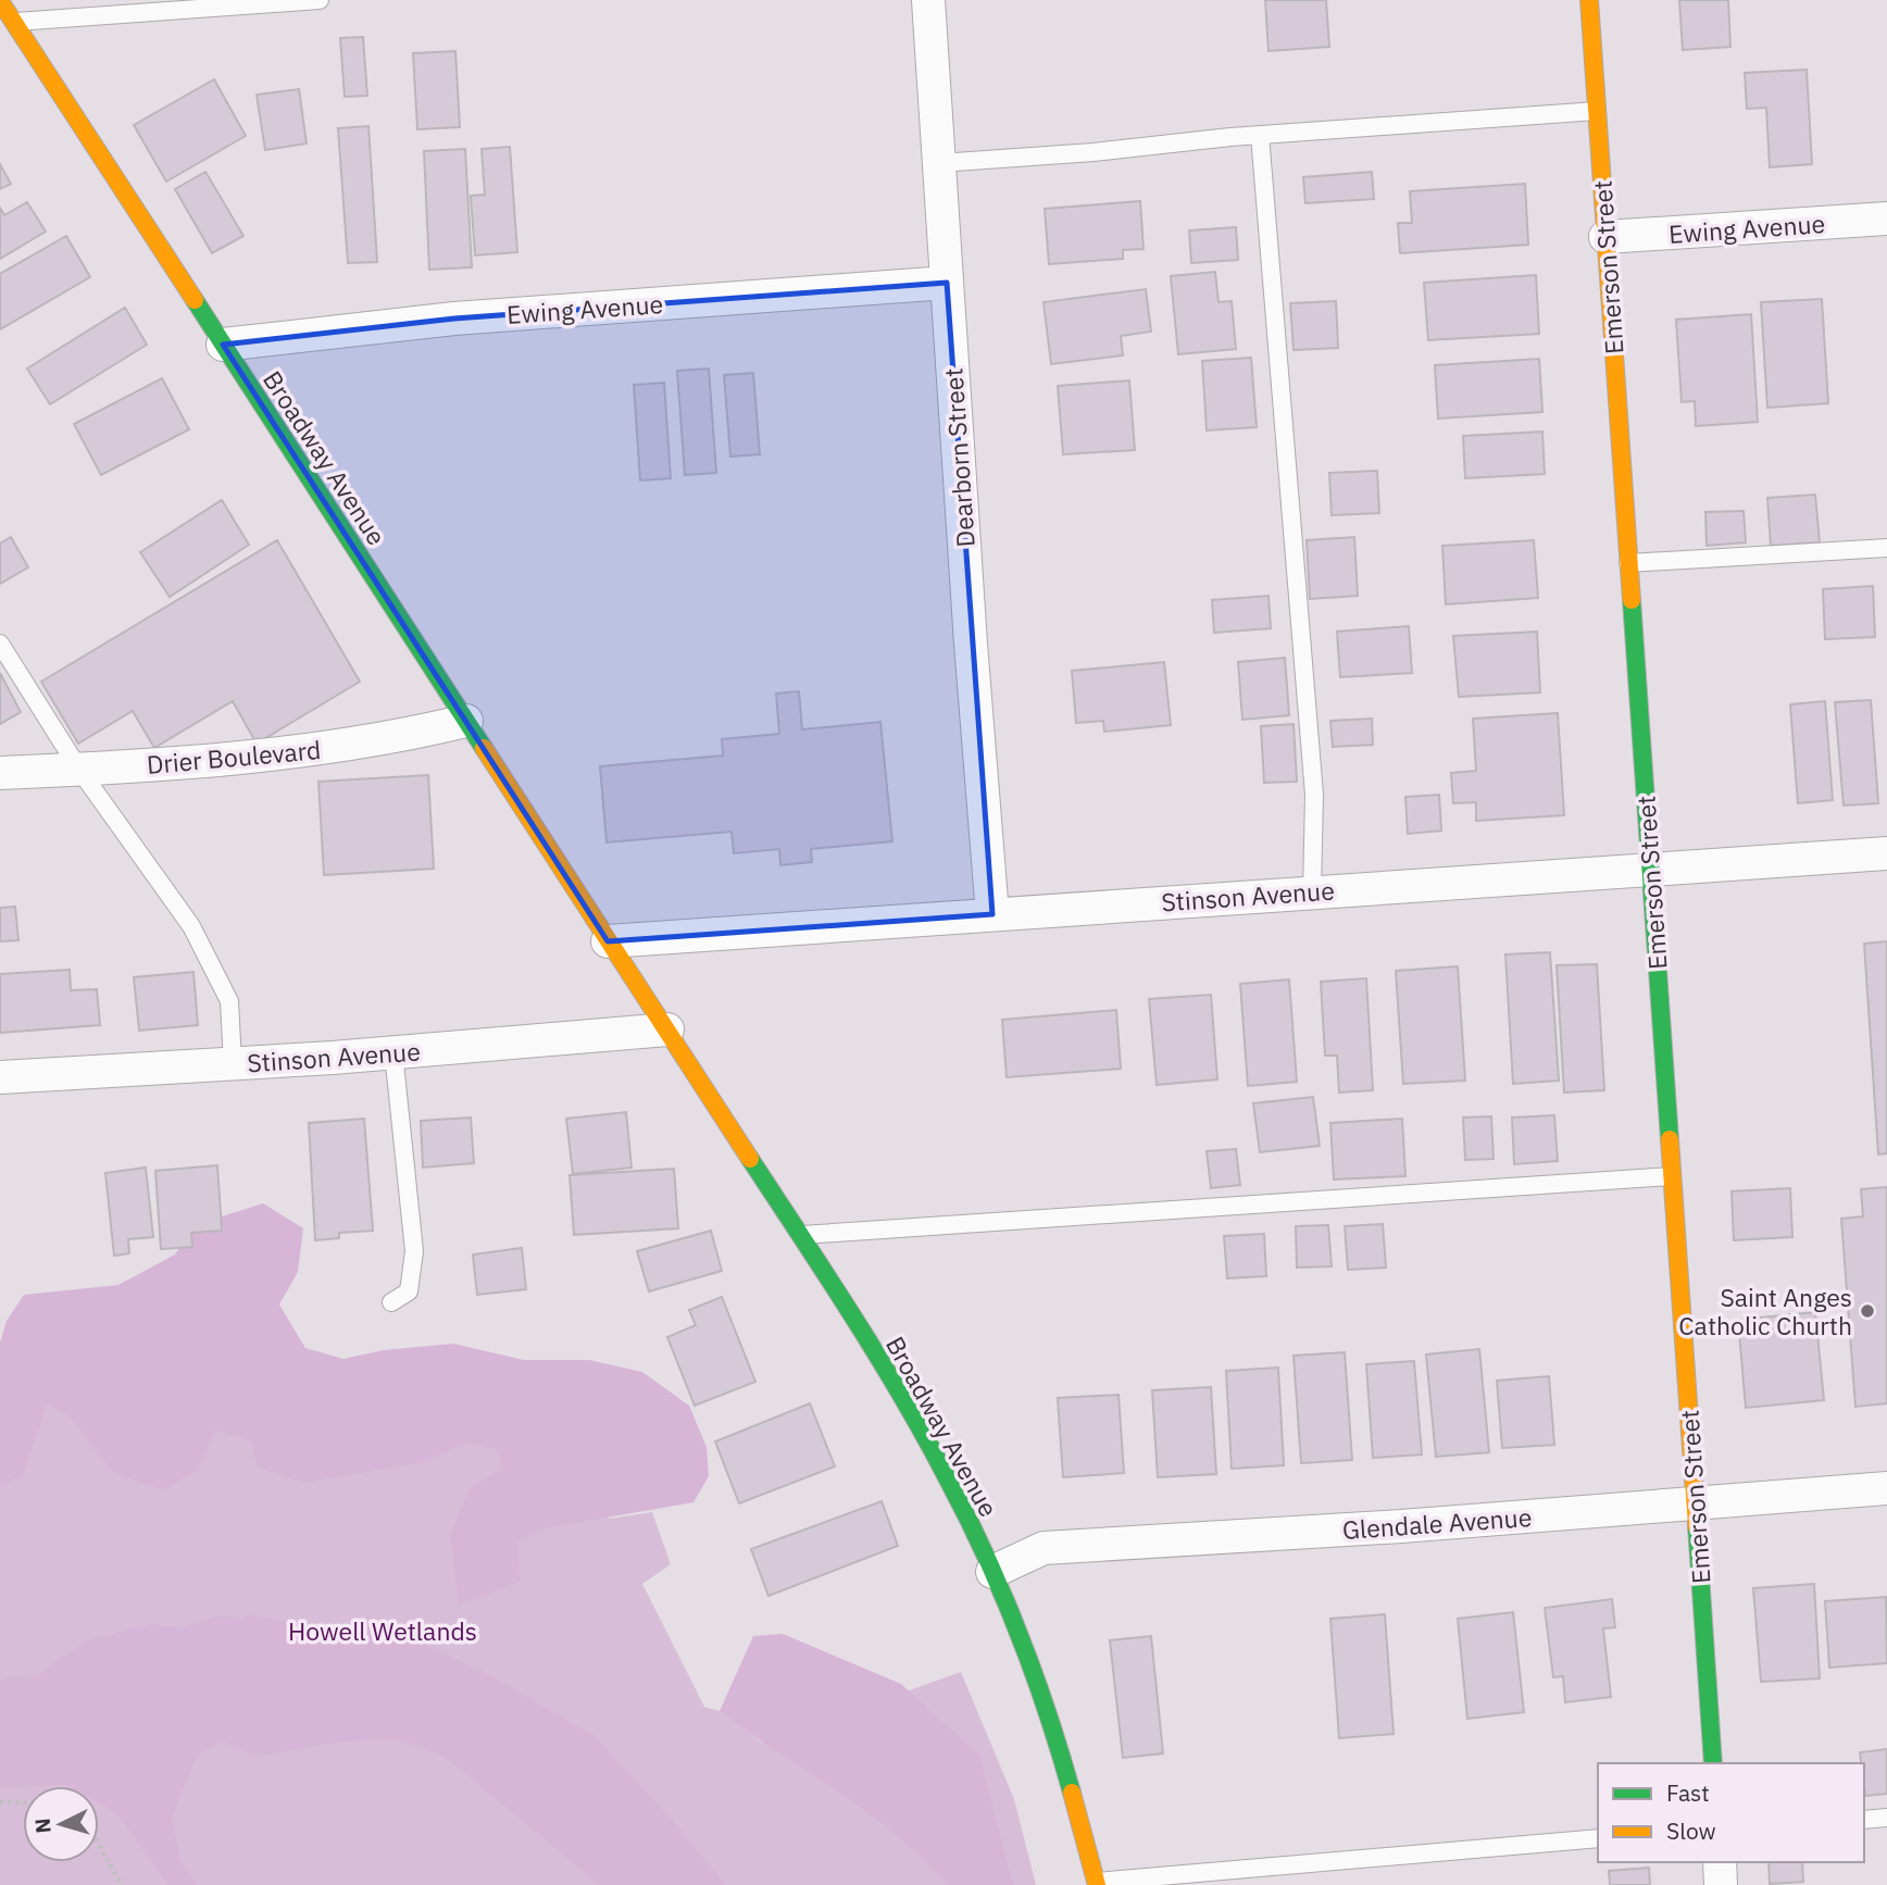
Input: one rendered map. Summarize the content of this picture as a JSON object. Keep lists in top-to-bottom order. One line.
{"streets":{"main road":["Emerson Street","Broadway Avenue"],"street":["Ewing Avenue","Dearborn Street","Drier Boulevard","Stinson Avenue","Glendale Avenue"]},"crossings":[["Ewing Avenue","Emerson Street"],["Ewing Avenue","Broadway Avenue"],["Ewing Avenue","Dearborn Street"],["Emerson Street","Stinson Avenue"],["Emerson Street","Glendale Avenue"],["Broadway Avenue","Drier Boulevard"],["Broadway Avenue","Stinson Avenue"],["Broadway Avenue","Glendale Avenue"],["Dearborn Street","Stinson Avenue"]],"parks":["Howell Wetlands"],"places":["Saint Anges Catholic Churth"],"legend":["Fast","Slow"],"north":"left"}
